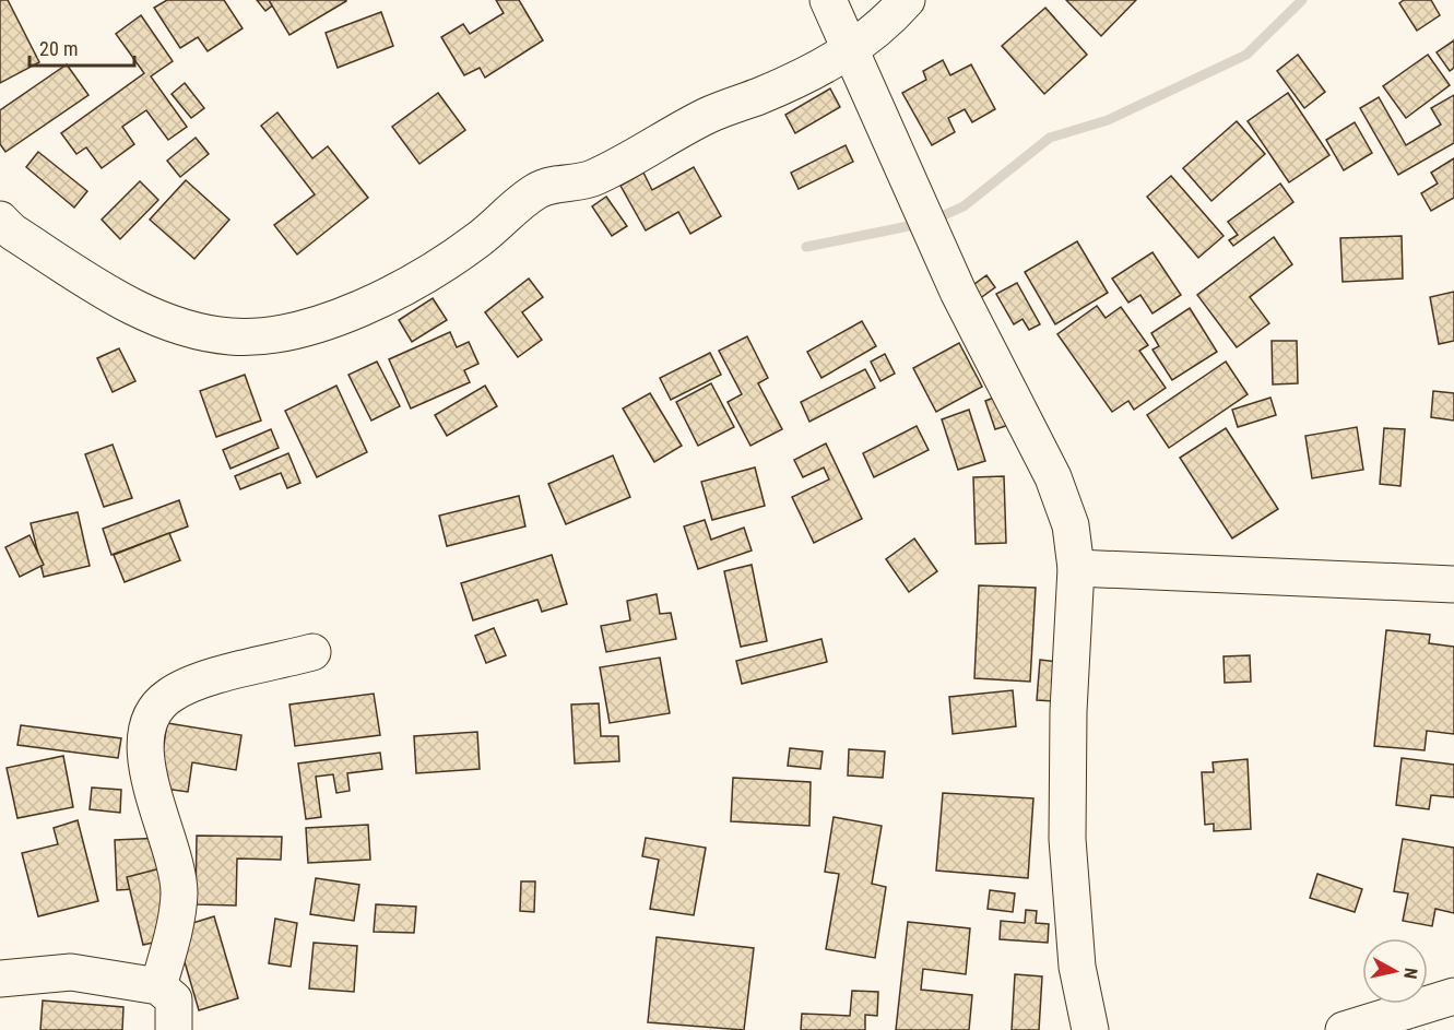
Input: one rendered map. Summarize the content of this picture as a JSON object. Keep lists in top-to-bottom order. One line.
{"scale_bar":"20 m","north":"right"}
